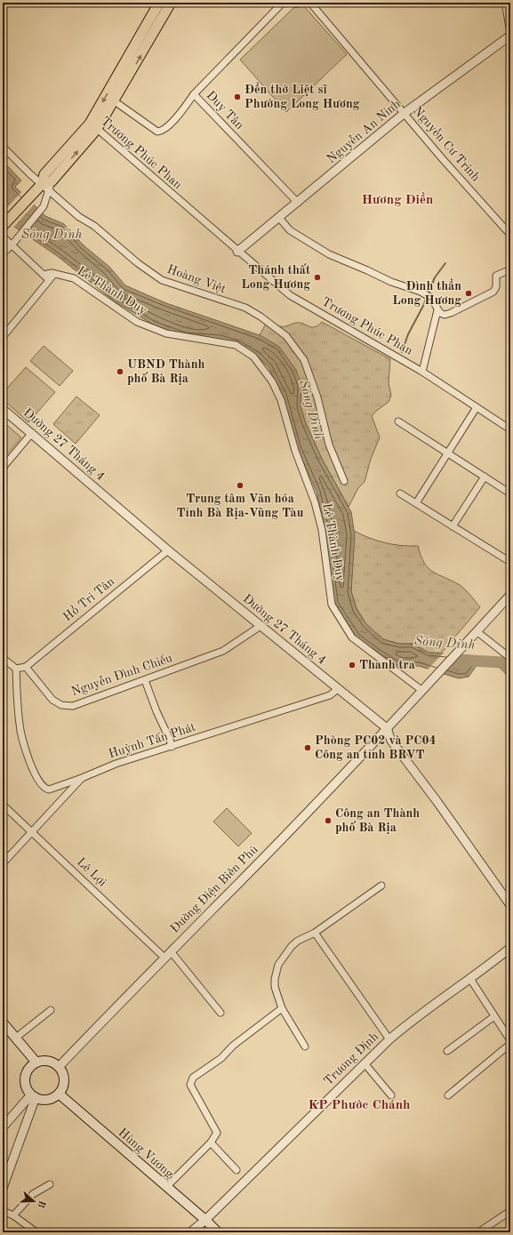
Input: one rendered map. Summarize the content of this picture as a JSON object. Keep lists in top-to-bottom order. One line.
{"streets":{"main road":["Hùng Vương"],"street":["Duy Tân","Nguyễn An Ninh","Nguyễn Cư Trinh","Trương Phúc Phan","Hoàng Việt","Lê Thành Duy","Đường 27 Tháng 4","Hồ Tri Tân","Nguyễn Đình Chiểu","Huỳnh Tấn Phát","Lê Lợi","Đường Điện Biên Phủ","Trương Định"]},"crossings":[["Duy Tân","Nguyễn An Ninh"],["Nguyễn An Ninh","Nguyễn Cư Trinh"],["Nguyễn An Ninh","Trương Phúc Phan"],["Lê Thành Duy","Đường Điện Biên Phủ"],["Đường 27 Tháng 4","Hồ Tri Tân"],["Đường 27 Tháng 4","Nguyễn Đình Chiểu"],["Đường 27 Tháng 4","Huỳnh Tấn Phát"],["Đường 27 Tháng 4","Đường Điện Biên Phủ"],["Hồ Tri Tân","Nguyễn Đình Chiểu"],["Huỳnh Tấn Phát","Lê Lợi"],["Lê Lợi","Đường Điện Biên Phủ"],["Đường Điện Biên Phủ","Hùng Vương"],["Trương Định","Hùng Vương"]],"districts":["Hương Điền","KP Phước Chánh"],"water":["Sông Dinh"],"places":["Đền thờ Liệt sĩ Phường Long Hương","Thánh thất Long Hương","Đình thần Long Hương","UBND Thành phố Bà Rịa","Trung tâm Văn hóa Tỉnh Bà Rịa-Vũng Tàu","Thanh tra","Phòng PC02 và PC04 Công an tỉnh BRVT","Công an Thành phố Bà Rịa"],"north":"right"}
